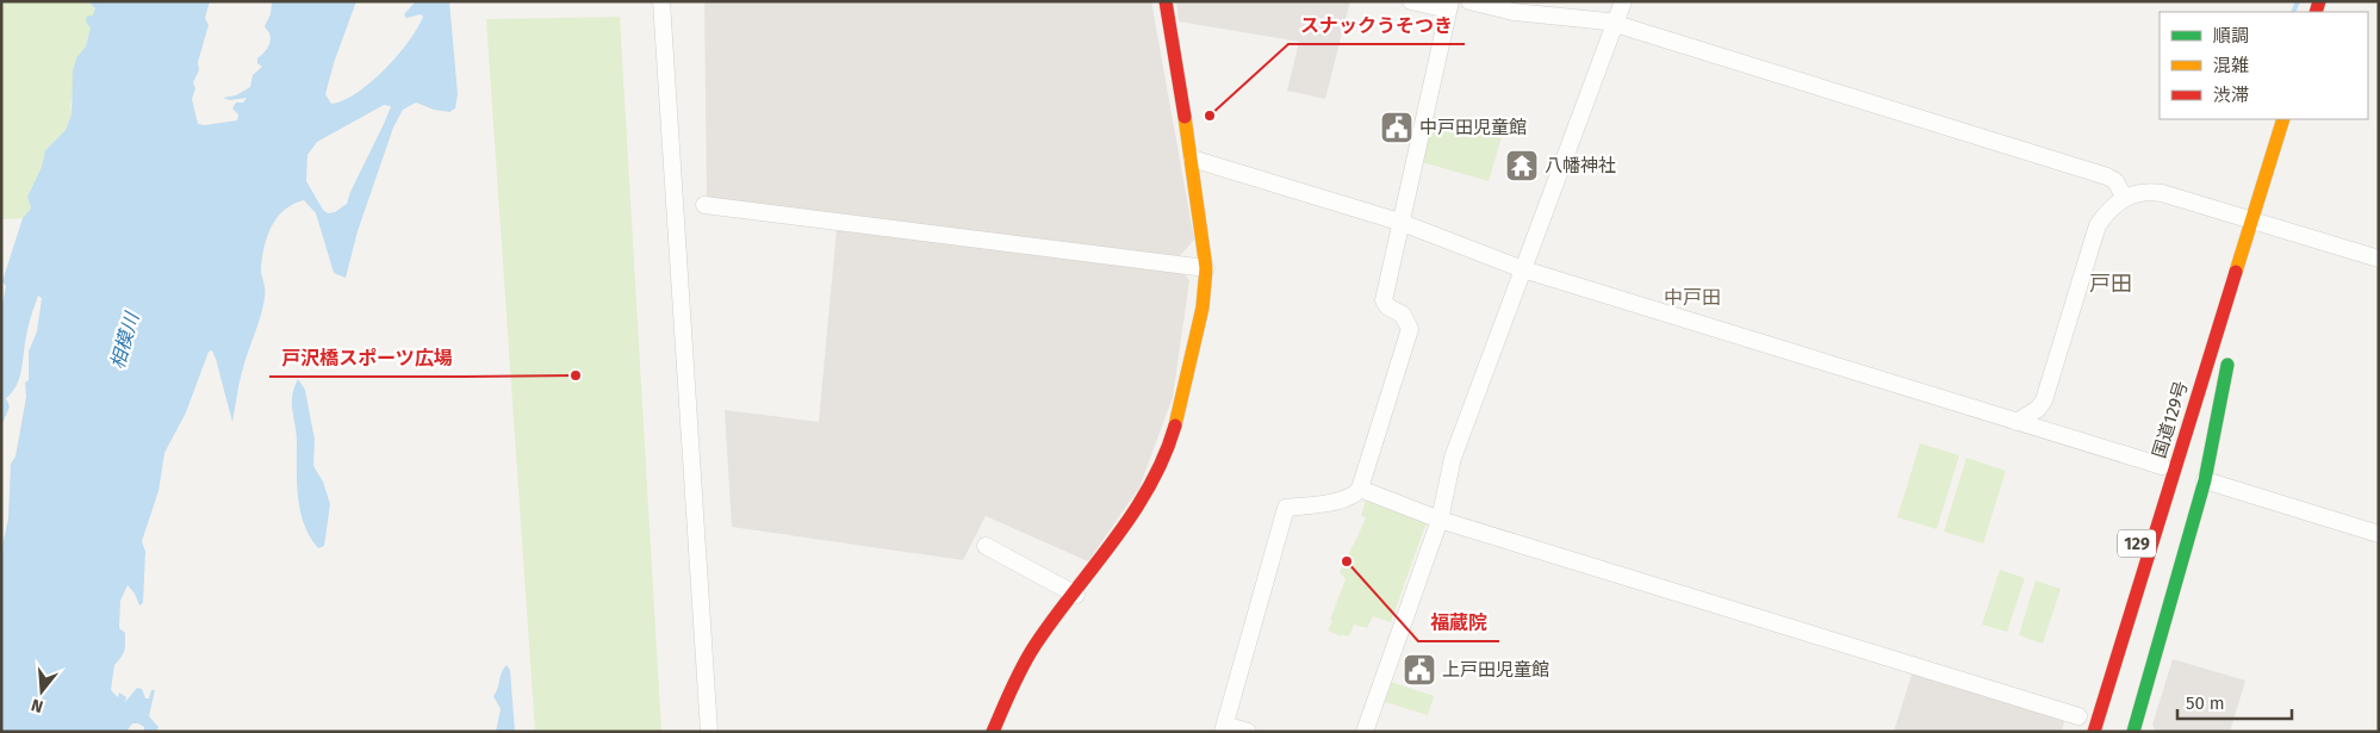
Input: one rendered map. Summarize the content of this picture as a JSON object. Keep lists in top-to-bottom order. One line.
{"streets":{"main road":["国道129号","129"]},"crossings":[["国道129号","129"]],"districts":["戸田","中戸田"],"water":["相模川"],"places":{"other":["スナックうそつき","戸沢橋スポーツ広場","福蔵院"],"public building":["中戸田児童館","上戸田児童館"],"temple":["八幡神社"]},"legend":["順調","混雑","渋滞"],"scale_bar":"50 m","north":"bottom"}
